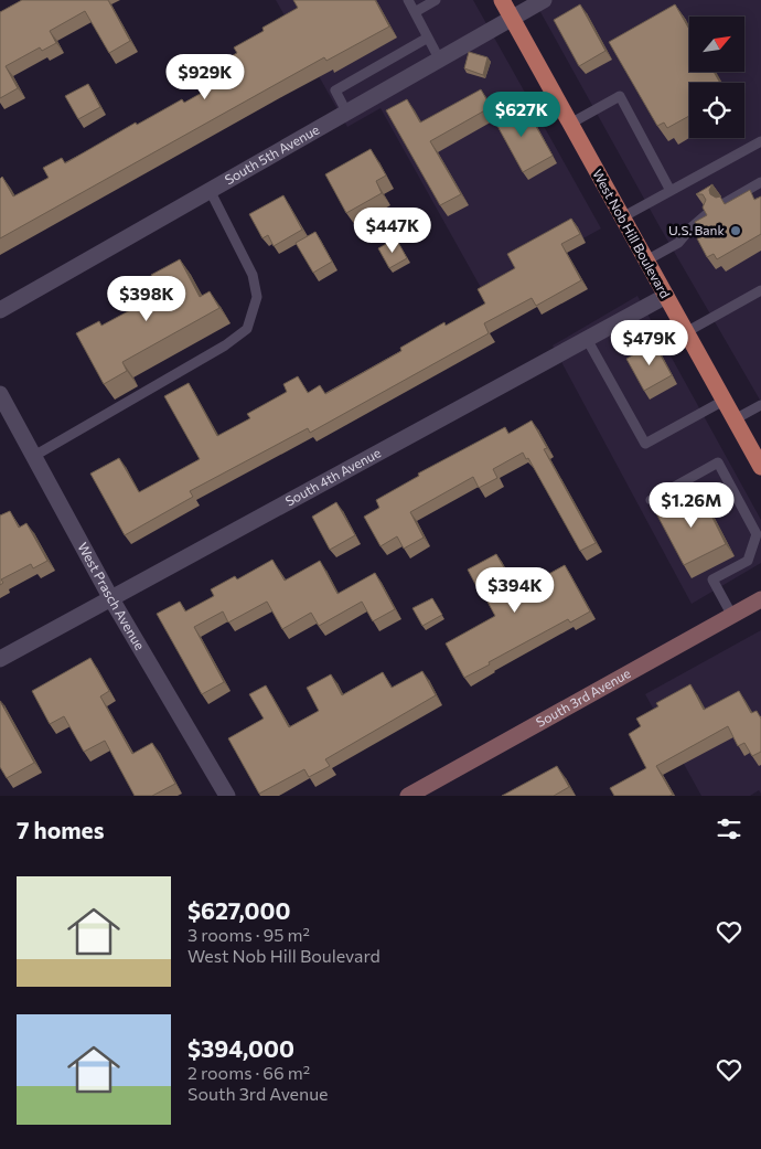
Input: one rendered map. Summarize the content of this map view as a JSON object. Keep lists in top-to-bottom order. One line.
{"streets":{"main road":["West Nob Hill Boulevard"],"street":["South 5th Avenue","South 4th Avenue","West Prasch Avenue","South 3rd Avenue"]},"crossings":[["South 5th Avenue","West Nob Hill Boulevard"],["West Nob Hill Boulevard","South 4th Avenue"],["South 4th Avenue","West Prasch Avenue"]],"places":["U.S. Bank"],"north":"top right","page":{"price":["$929K","$627K","$447K","$398K","$479K","$1.26M","$394K"],"heading":"7 homes","list":[{"name":"$627,000","note":"3 rooms · 95 m² · West Nob Hill Boulevard"},{"name":"$394,000","note":"2 rooms · 66 m² · South 3rd Avenue"}]}}
